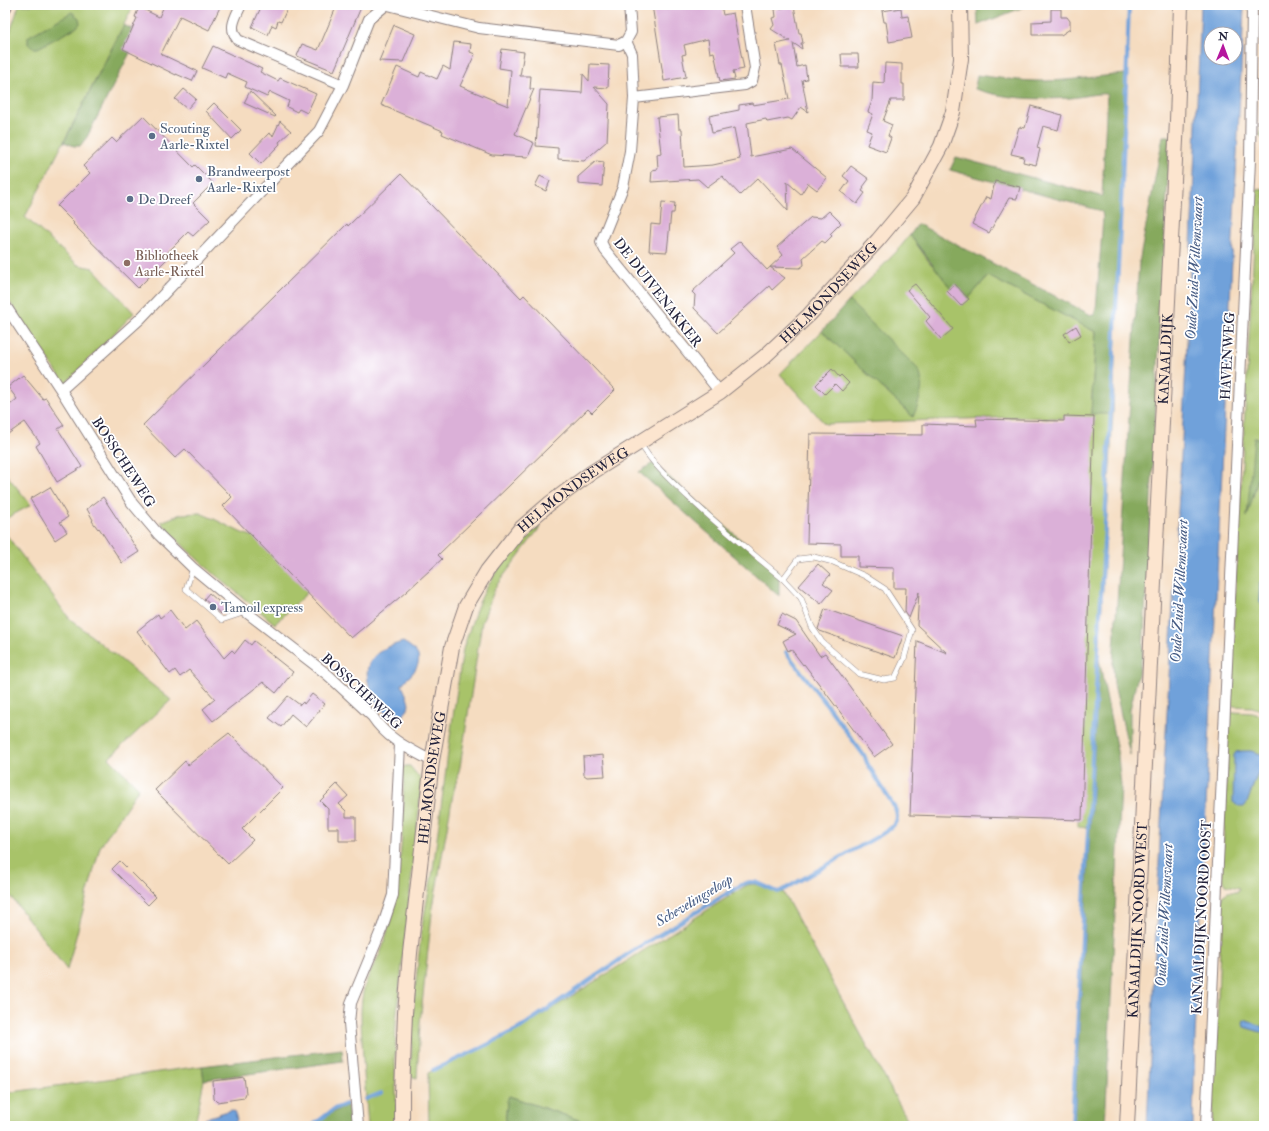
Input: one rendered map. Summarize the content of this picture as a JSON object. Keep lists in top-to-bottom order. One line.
{"streets":{"street":["DE DUIVENAKKER","HELMONDSEWEG","HAVENWEG","KANAALDIJK","BOSSCHEWEG","KANAALDIJK NOORD OOST","KANAALDIJK NOORD WEST"]},"crossings":[["DE DUIVENAKKER","HELMONDSEWEG"],["HELMONDSEWEG","BOSSCHEWEG"],["HAVENWEG","KANAALDIJK NOORD OOST"],["KANAALDIJK","KANAALDIJK NOORD WEST"]],"water":["Oude Zuid-Willemsvaart","Schevelingseloop"],"places":["Scouting Aarle-Rixtel","Brandweerpost Aarle-Rixtel","De Dreef","Bibliotheek Aarle-Rixtel","Tamoil express"],"north":"top"}
